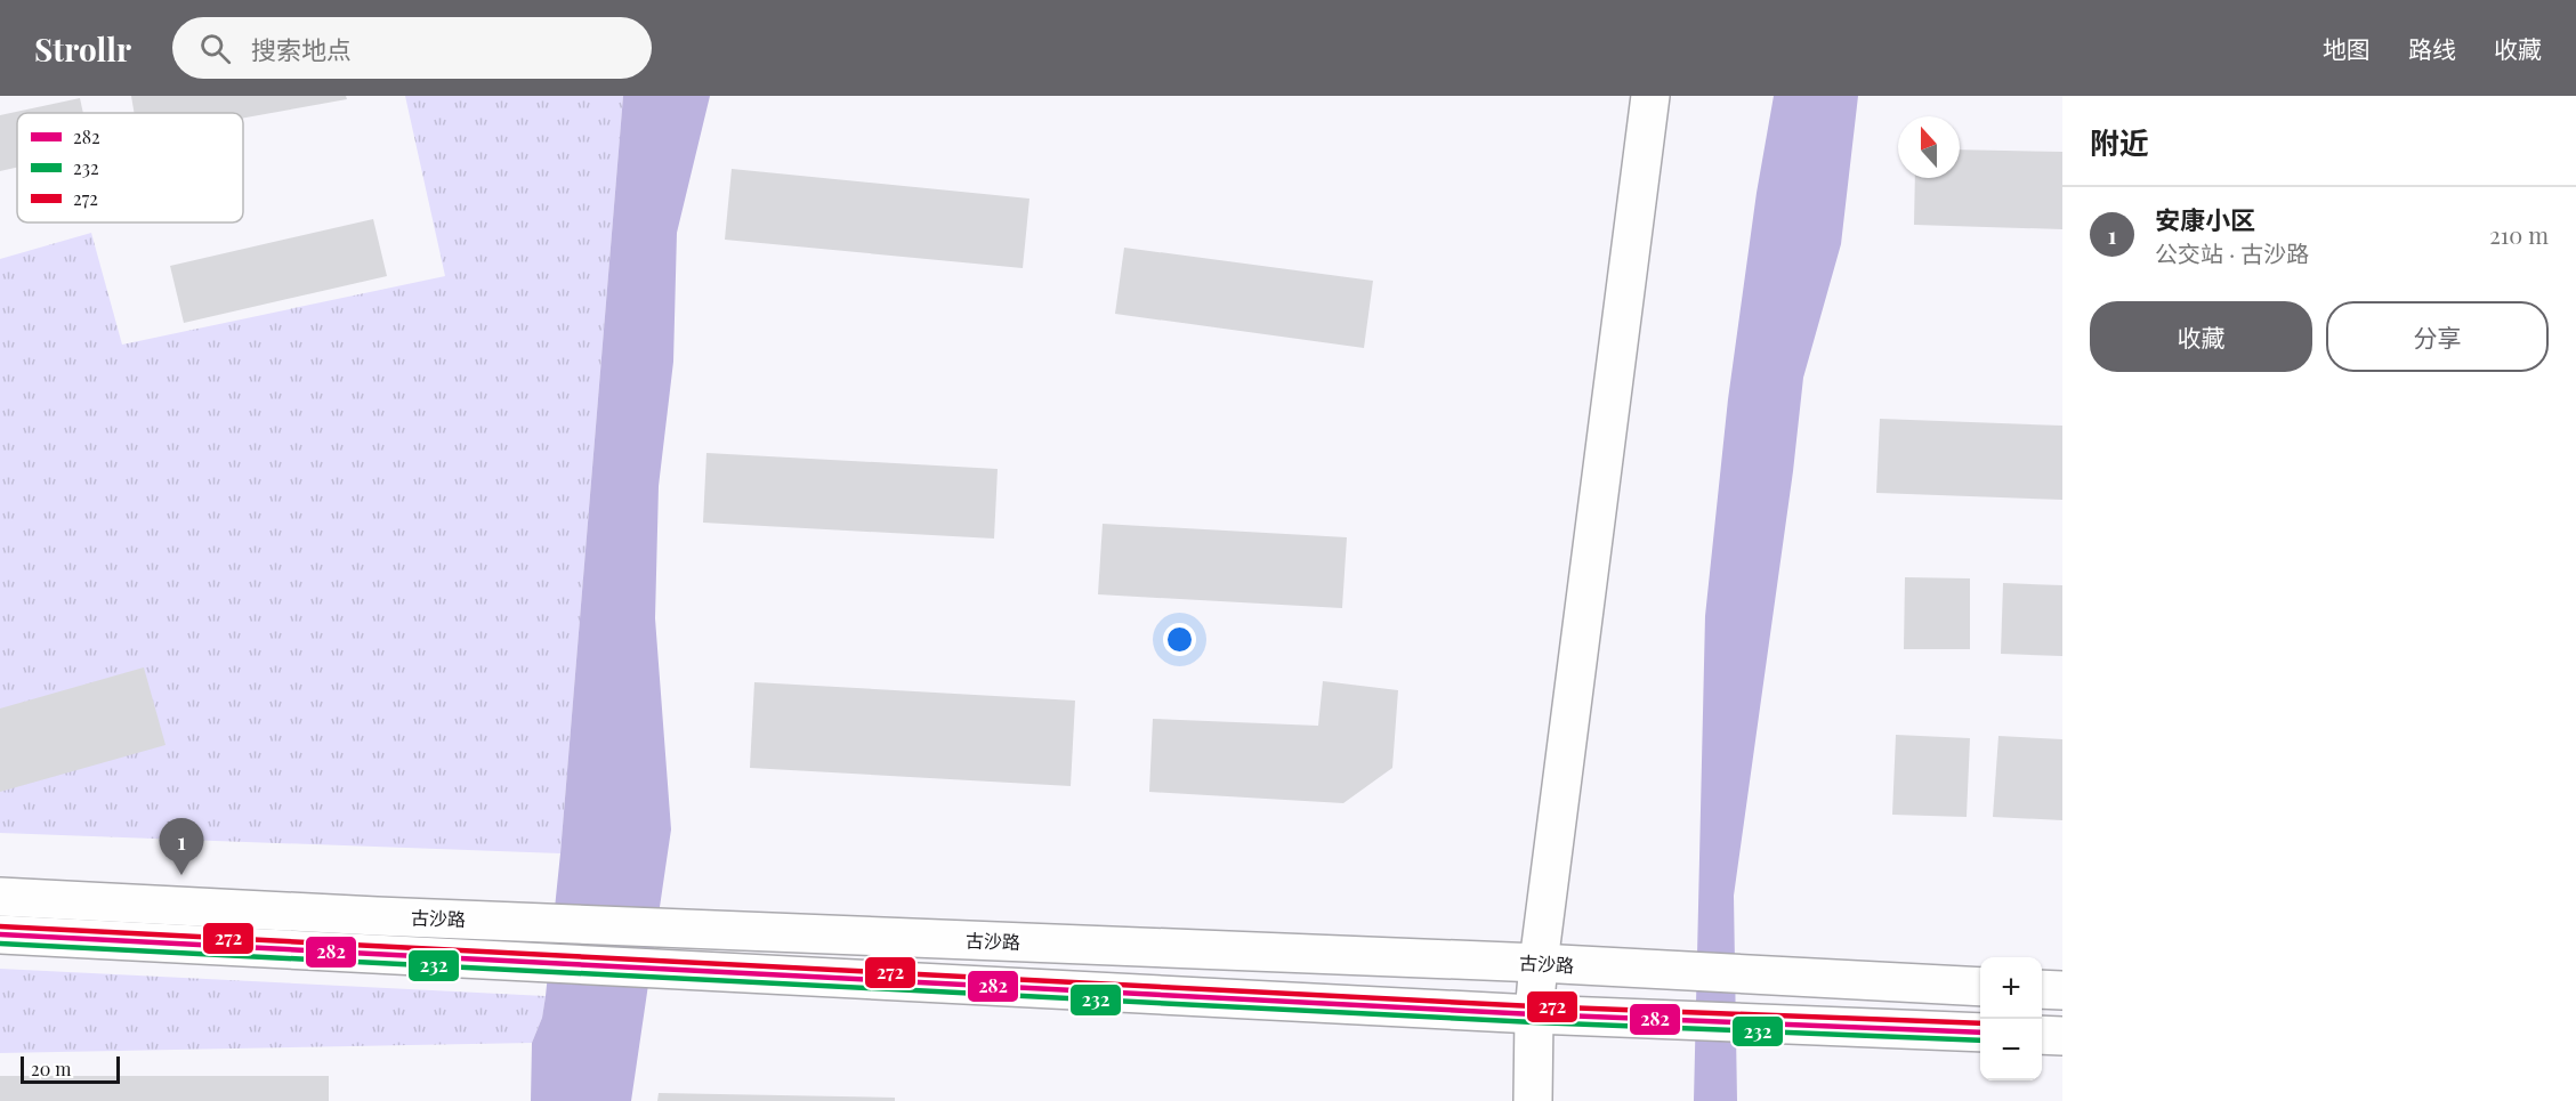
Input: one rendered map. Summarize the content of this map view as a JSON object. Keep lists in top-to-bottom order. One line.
{"streets":{"main road":["古沙路"]},"lines":["transit line 272","transit line 282","transit line 232"],"legend":["282","232","272"],"scale_bar":"20 m","north":"top","page":{"header":"Strollr","search":"搜索地点","nav":["地图","路线","收藏"],"heading":"附近","list":[{"mark":"1","name":"安康小区","note":"公交站 · 古沙路","value":"210 m"}],"buttons":["收藏","分享"],"pins":"1","map_buttons":["+","−"],"scale":"20 m"}}
